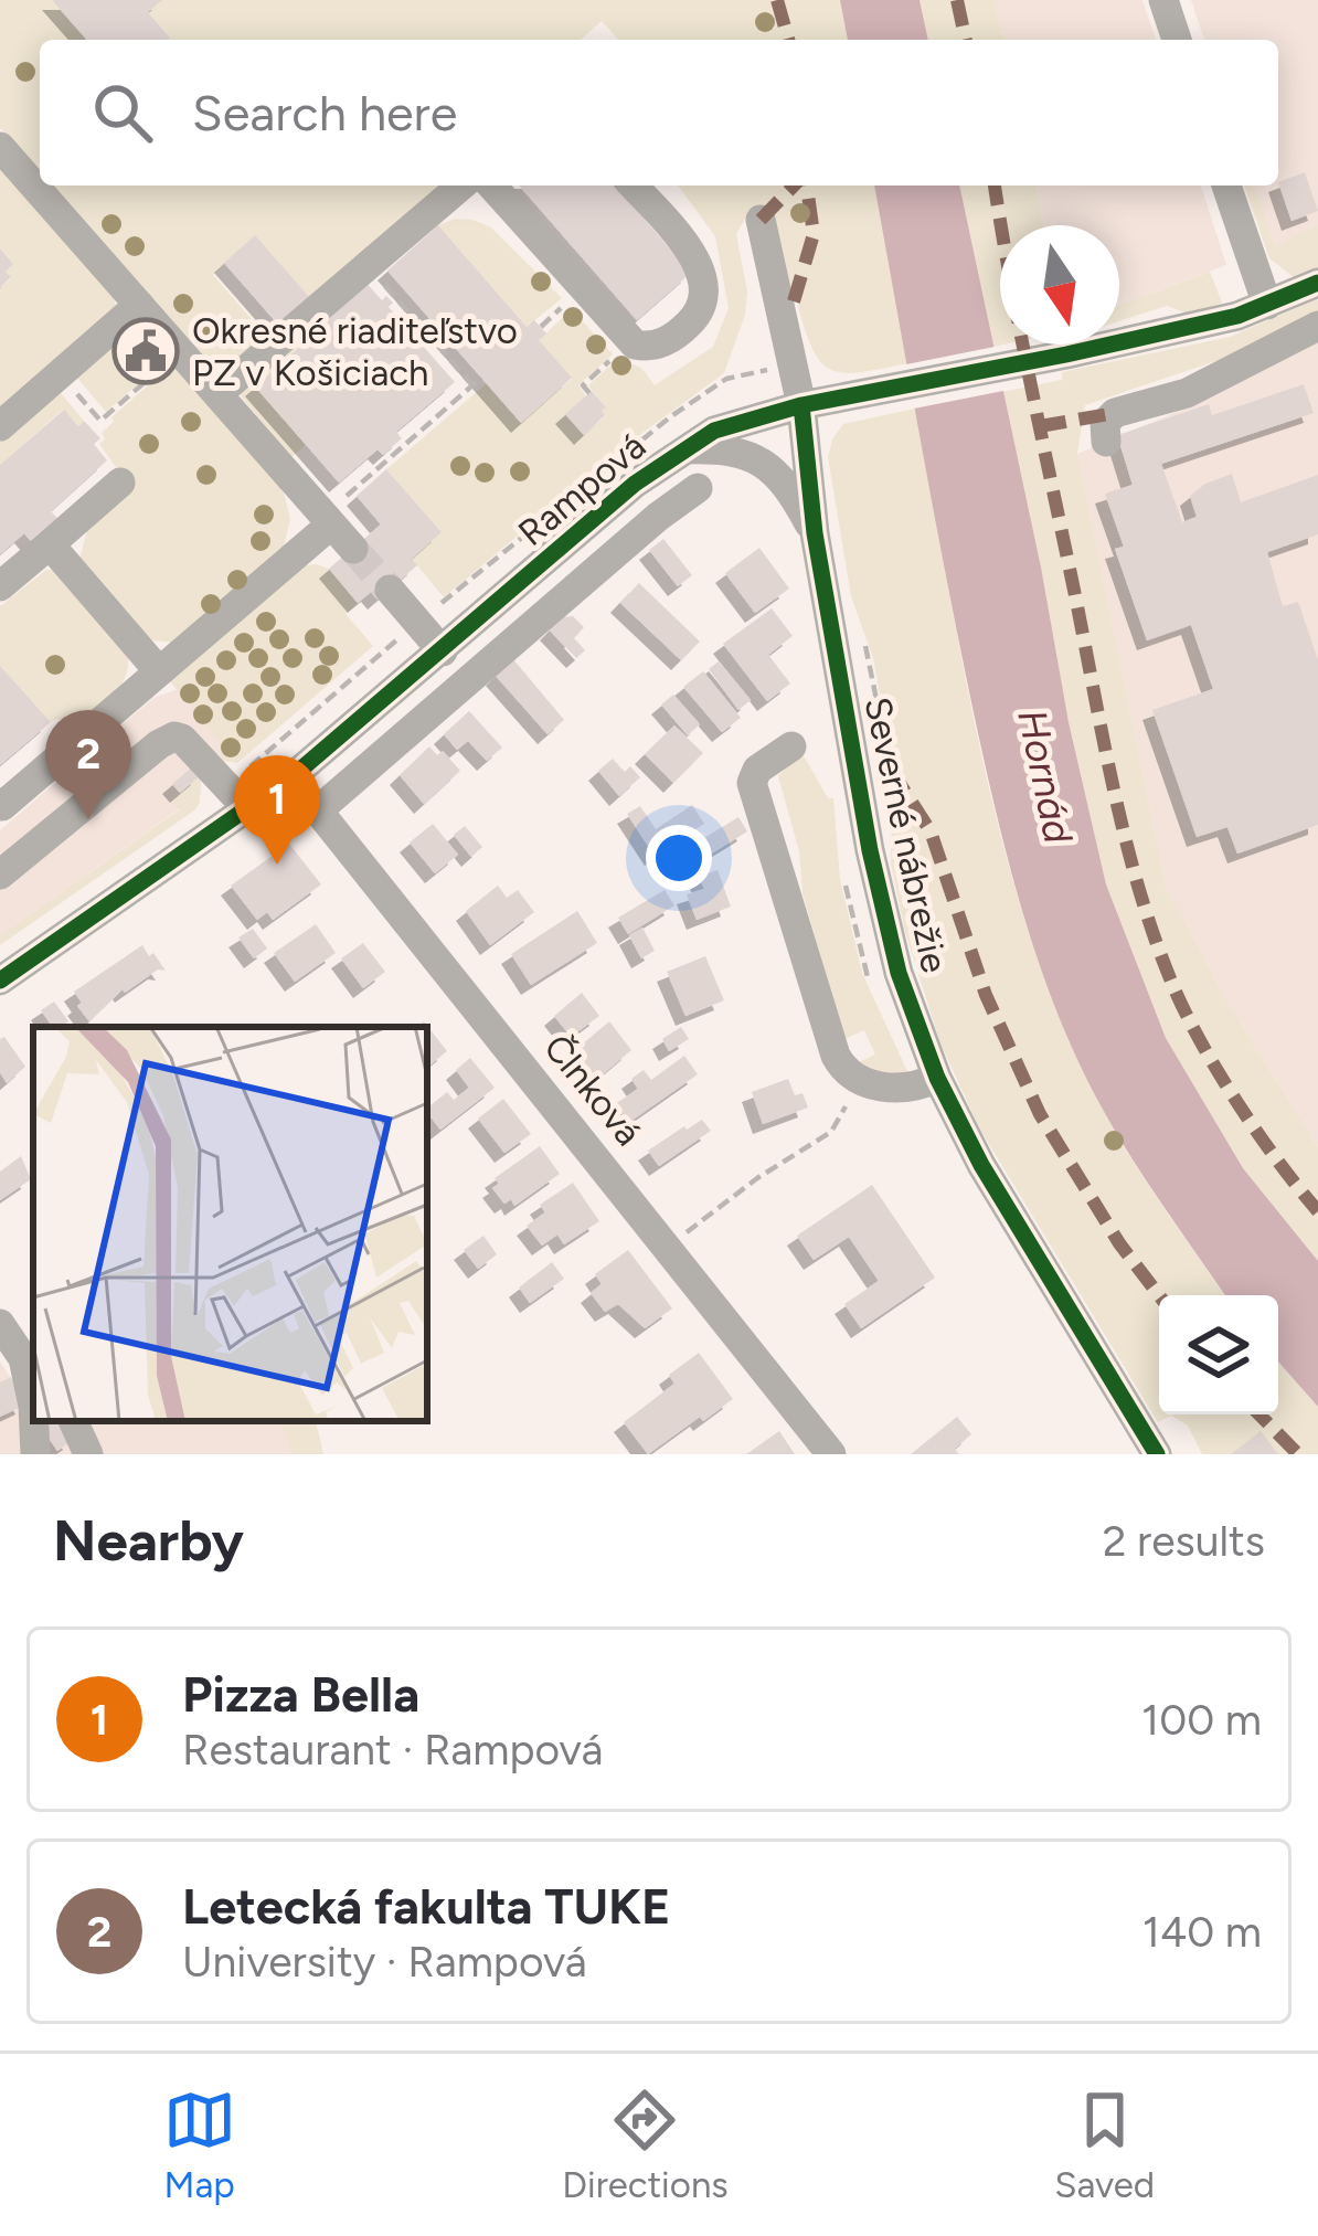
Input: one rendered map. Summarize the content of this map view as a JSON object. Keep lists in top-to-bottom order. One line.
{"streets":{"street":["Rampová","Severné nábrežie","Člnková"]},"crossings":[["Rampová","Severné nábrežie"],["Rampová","Člnková"]],"water":["Hornád"],"places":{"public building":["Okresné riaditeľstvo PZ v Košiciach"]},"north":"bottom","page":{"search":"Search here","pins":["2","1"],"heading":["Nearby","2 results"],"list":[{"mark":"1","name":"Pizza Bella","note":"Restaurant · Rampová","value":"100 m"},{"mark":"2","name":"Letecká fakulta TUKE","note":"University · Rampová","value":"140 m"}],"nav":["Map","Directions","Saved"]}}
